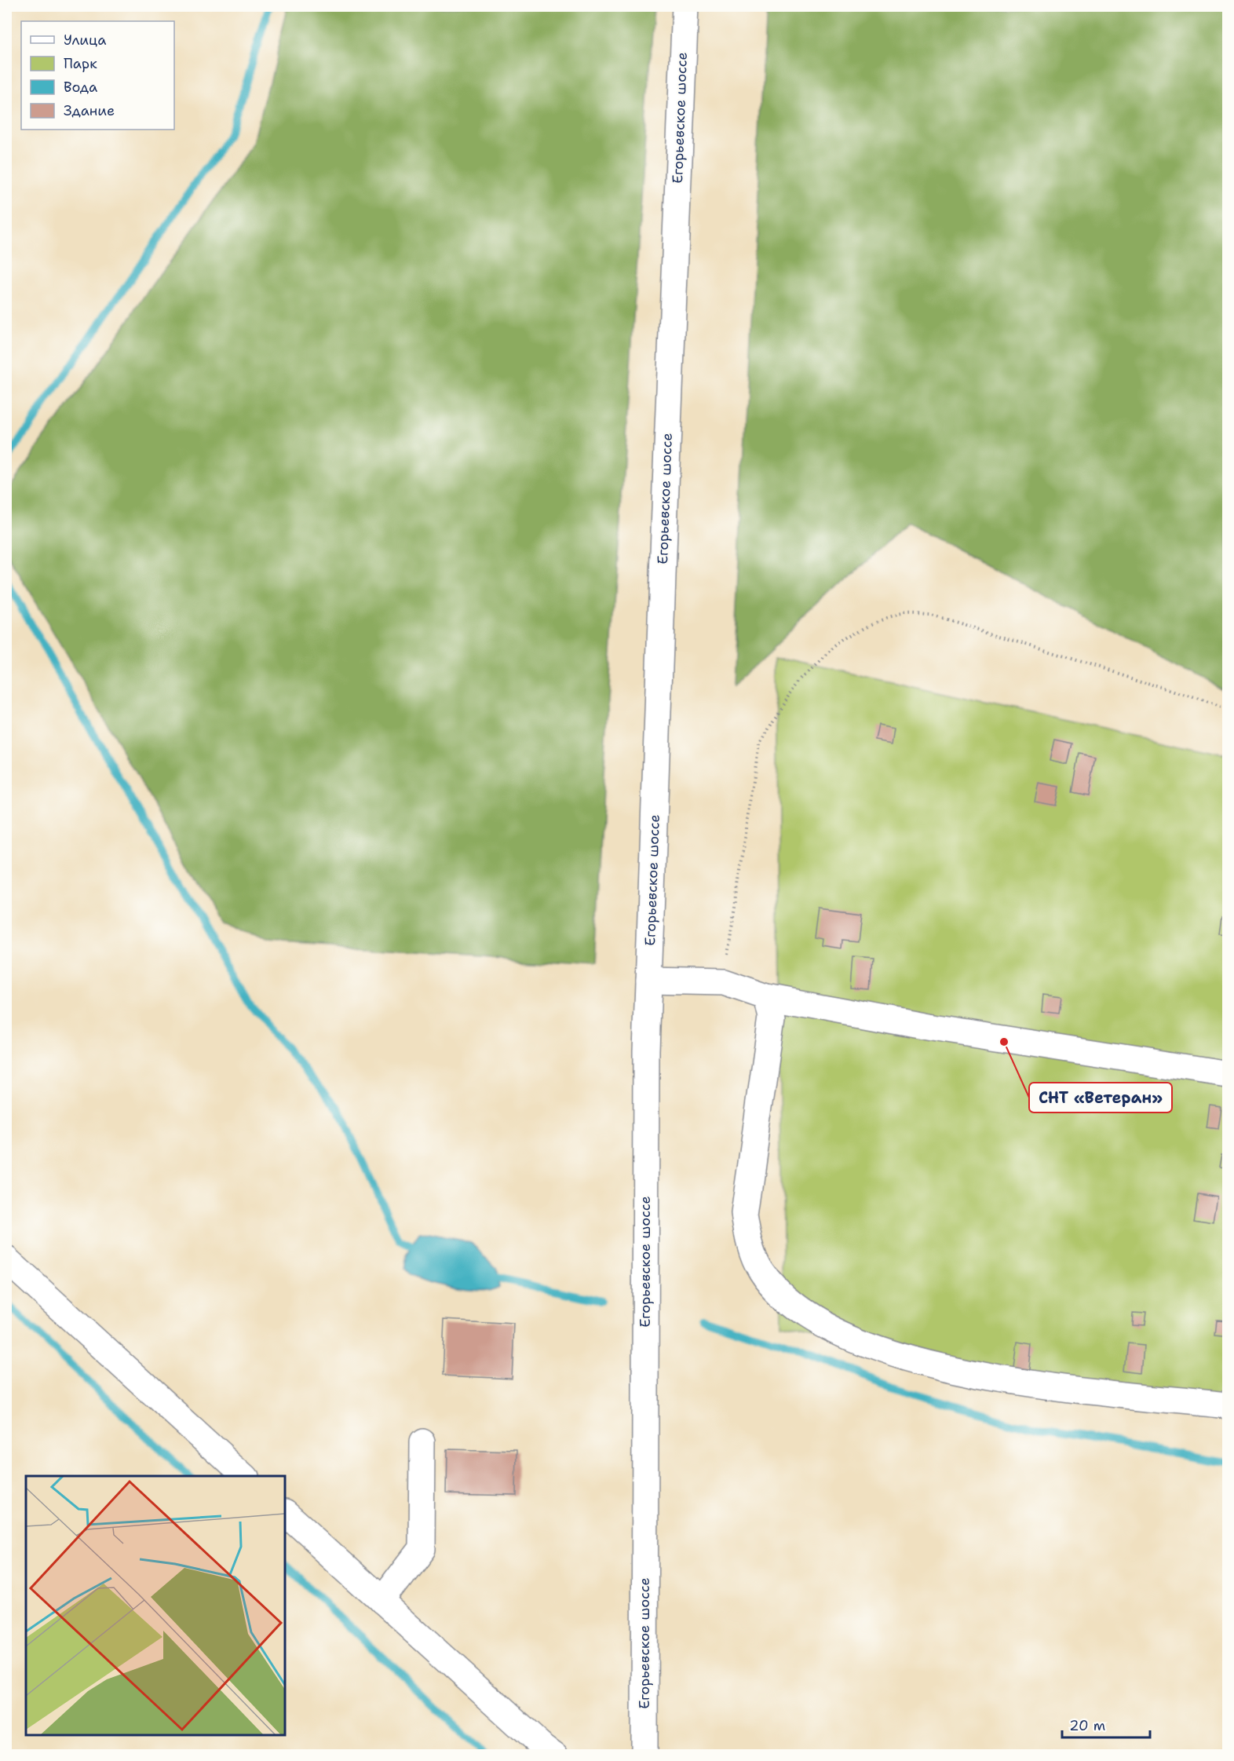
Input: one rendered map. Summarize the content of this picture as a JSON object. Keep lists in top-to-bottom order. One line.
{"streets":{"main road":["Егорьевское шоссе"]},"places":["СНТ «Ветеран»"],"legend":["Улица","Парк","Вода","Здание"],"scale_bar":"20 m"}
